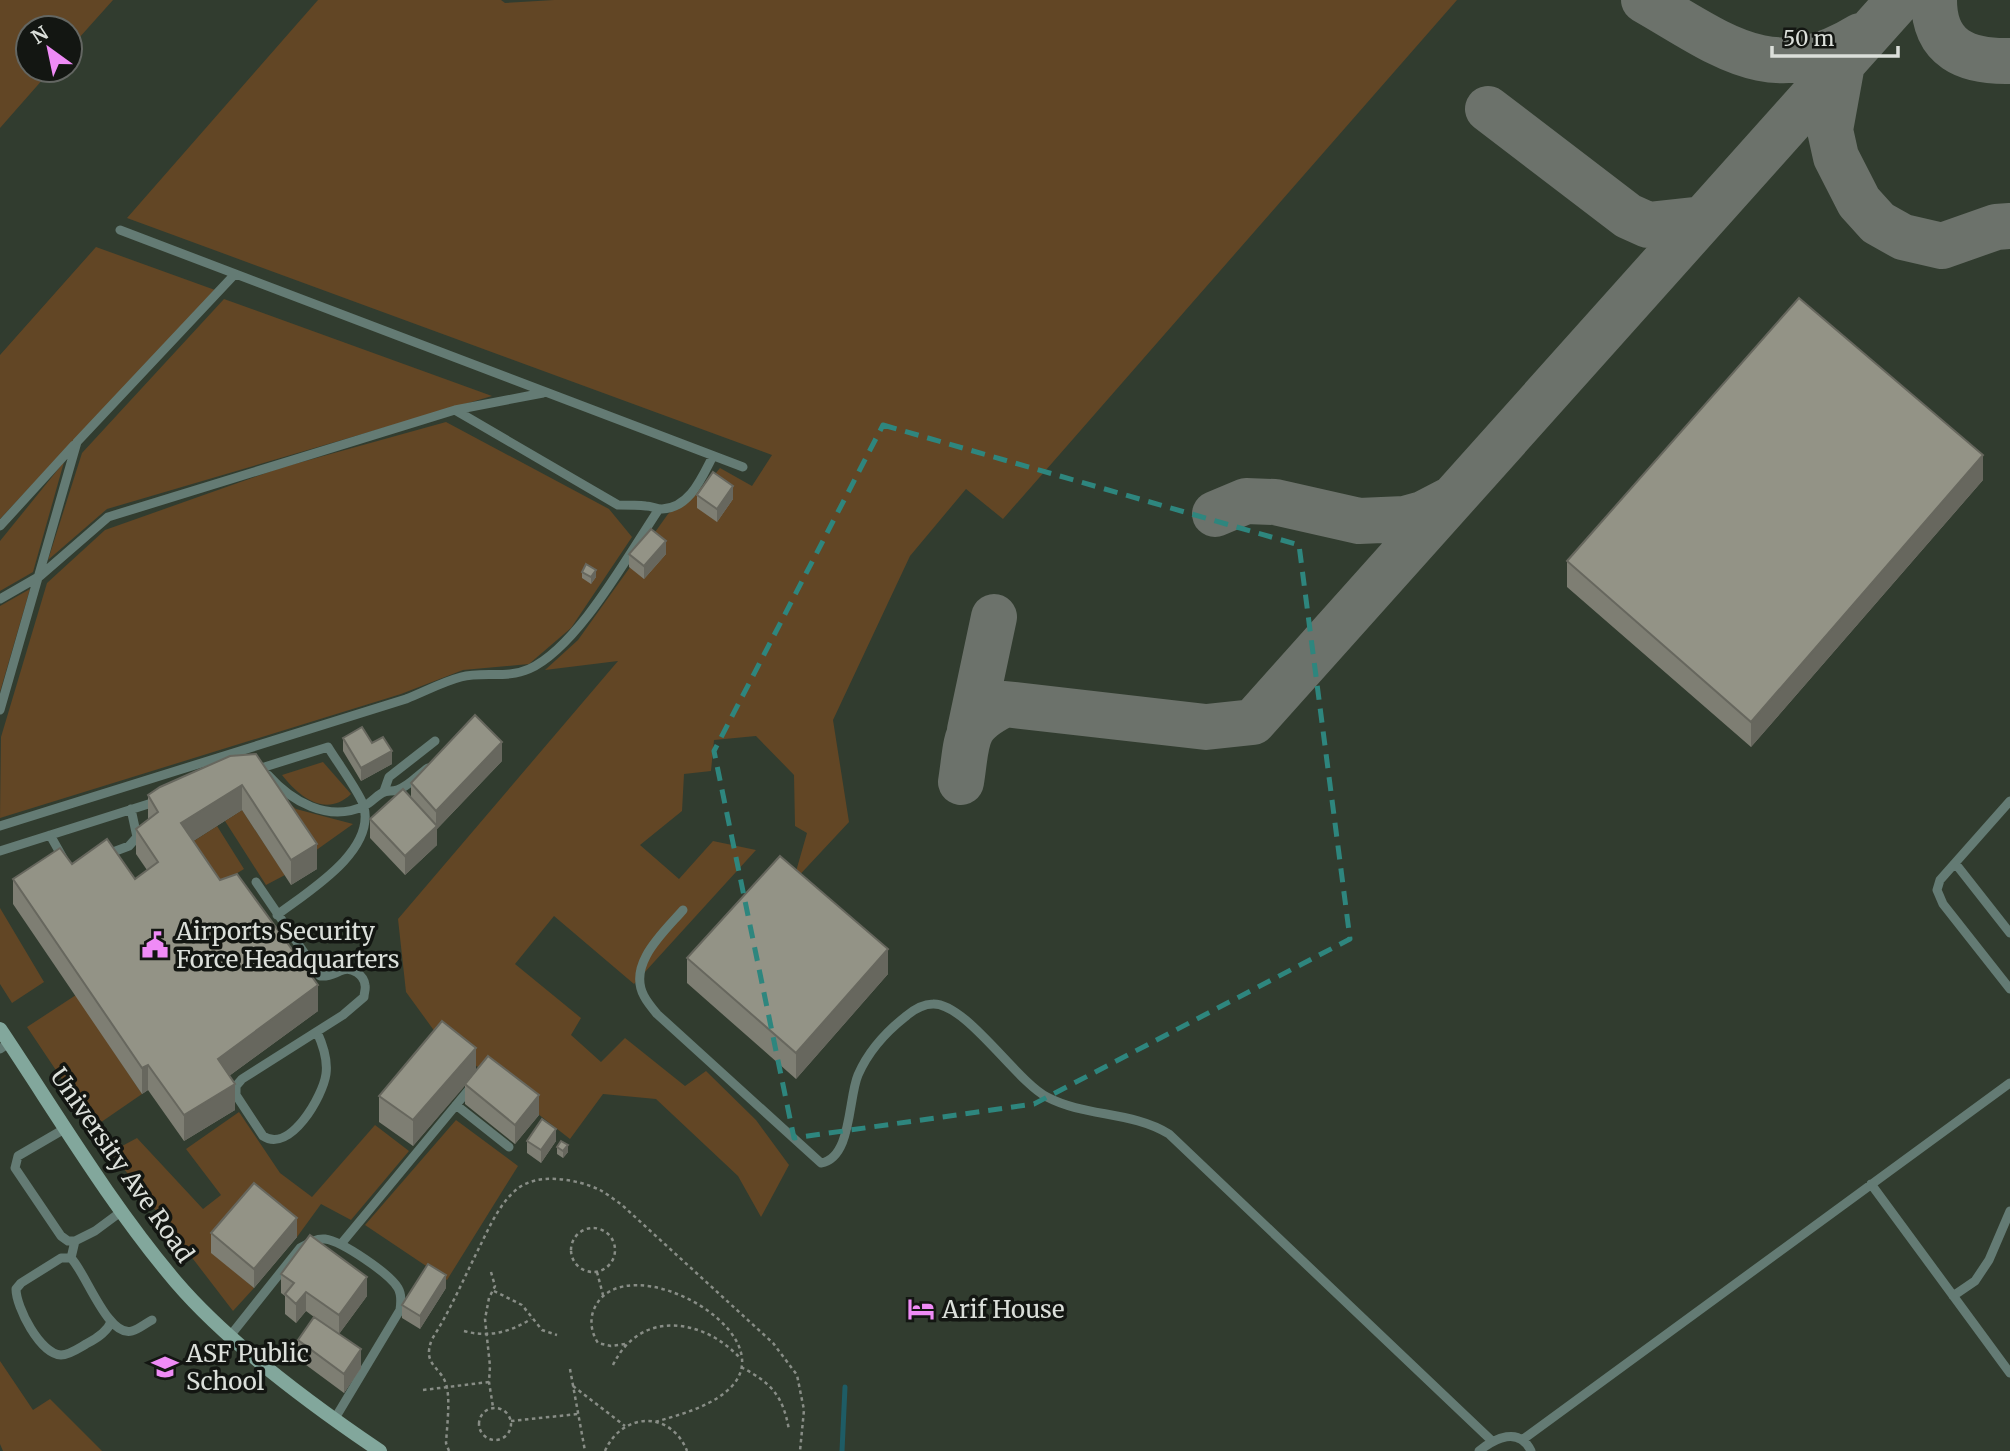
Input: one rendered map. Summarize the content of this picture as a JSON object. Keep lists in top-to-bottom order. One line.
{"streets":{"street":["University Ave Road"]},"places":{"public building":["Airports Security Force Headquarters"],"hotel":["Arif House"],"school or university":["ASF Public School"]},"scale_bar":"50 m","north":"top left"}
